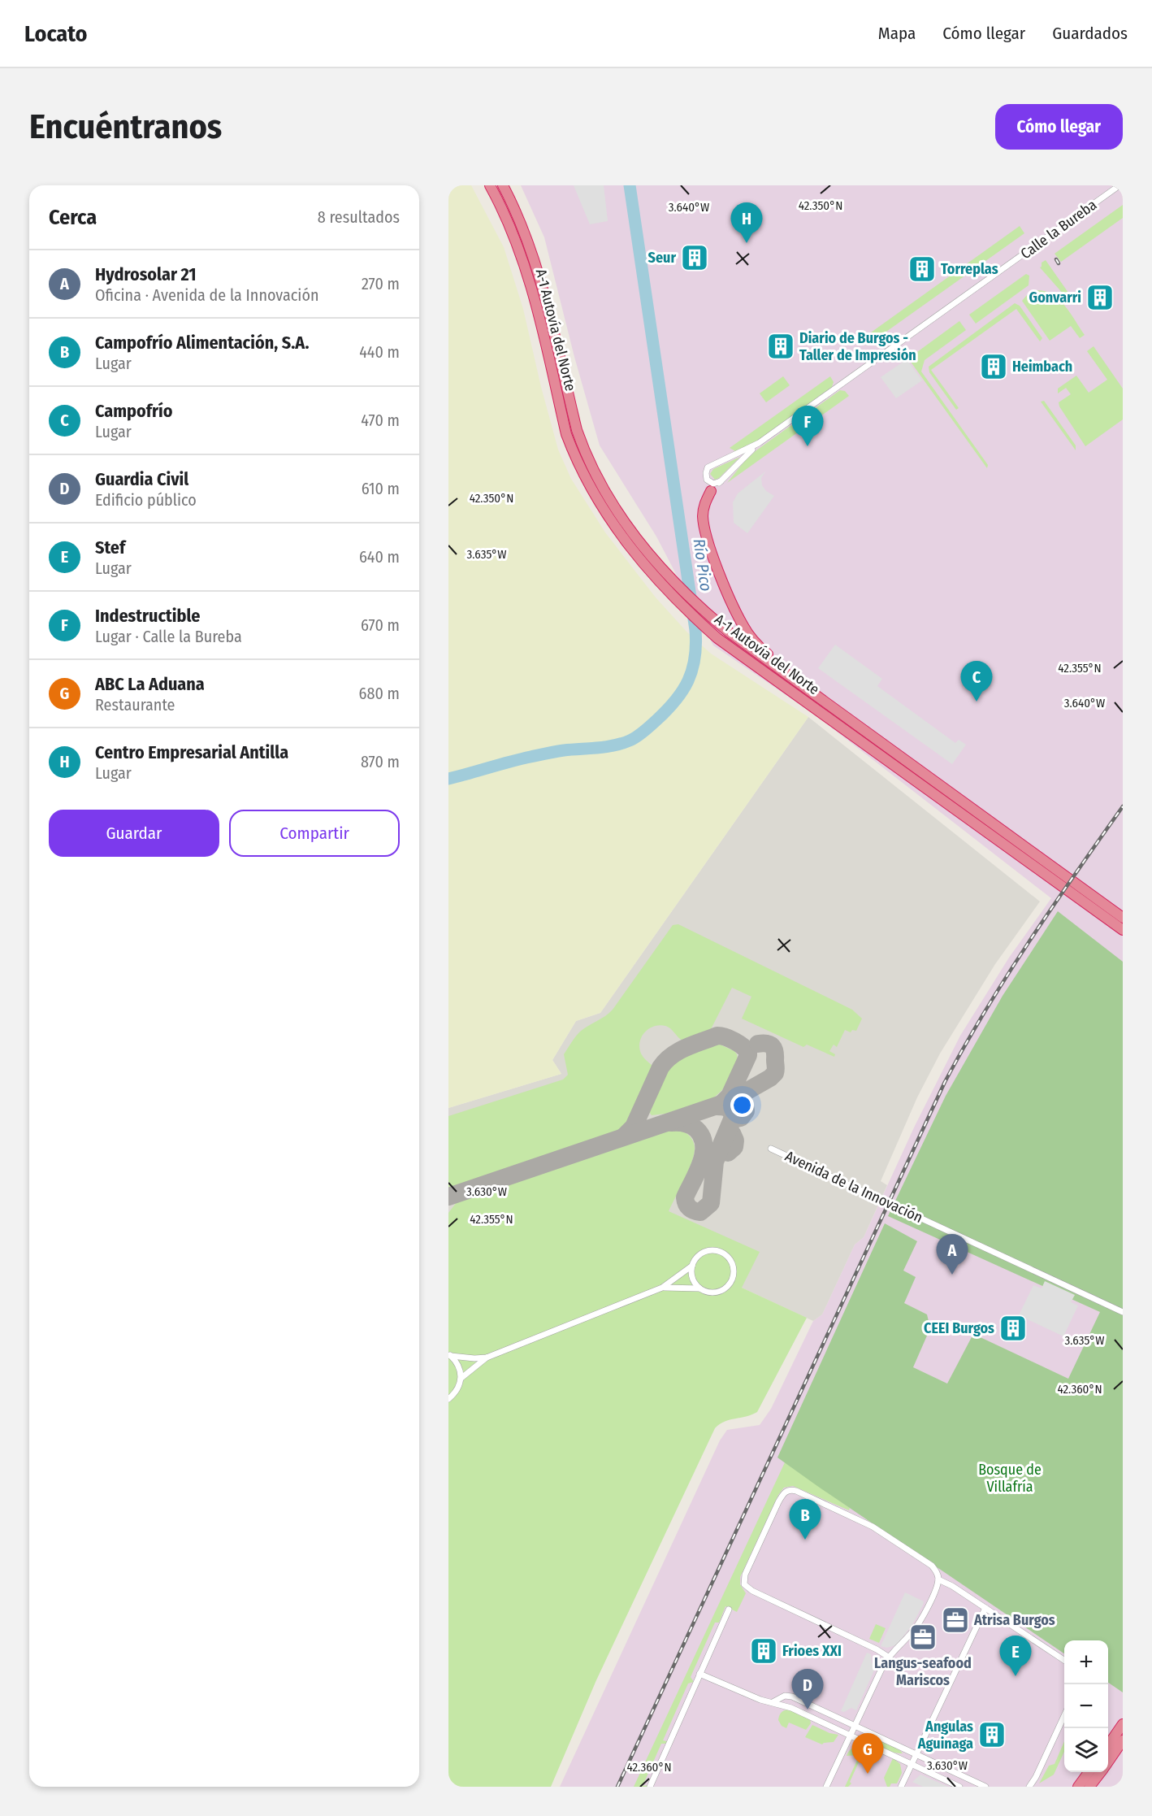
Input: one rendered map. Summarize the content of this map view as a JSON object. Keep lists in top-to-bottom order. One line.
{"streets":{"highway":["A-1 Autovía del Norte"],"street":["Calle la Bureba","Avenida de la Innovación"]},"water":["Río Pico"],"parks":["Bosque de Villafría"],"places":{"building":["Seur","Torreplas","Gonvarri","Diario de Burgos - Taller de Impresión","Heimbach","CEEI Burgos","Frioes XXI","Angulas Aguinaga"],"office":["Atrisa Burgos","Langus-seafood Mariscos"]},"page":{"header":"Locato","nav":["Mapa","Cómo llegar","Guardados"],"buttons":["Cómo llegar",["Guardar","Compartir"]],"title":"Encuéntranos","heading":["Cerca","8 resultados"],"pins":["H","F","C","A","B","E","D","G"],"list":[{"mark":"A","name":"Hydrosolar 21","note":"Oficina · Avenida de la Innovación","value":"270 m"},{"mark":"B","name":"Campofrío Alimentación, S.A.","note":"Lugar","value":"440 m"},{"mark":"C","name":"Campofrío","note":"Lugar","value":"470 m"},{"mark":"D","name":"Guardia Civil","note":"Edificio público","value":"610 m"},{"mark":"E","name":"Stef","note":"Lugar","value":"640 m"},{"mark":"F","name":"Indestructible","note":"Lugar · Calle la Bureba","value":"670 m"},{"mark":"G","name":"ABC La Aduana","note":"Restaurante","value":"680 m"},{"mark":"H","name":"Centro Empresarial Antilla","note":"Lugar","value":"870 m"}],"map_buttons":["+","−"]},"coordinates":["42.350°N","3.640°W","3.635°W","42.355°N","3.630°W","42.360°N"]}
